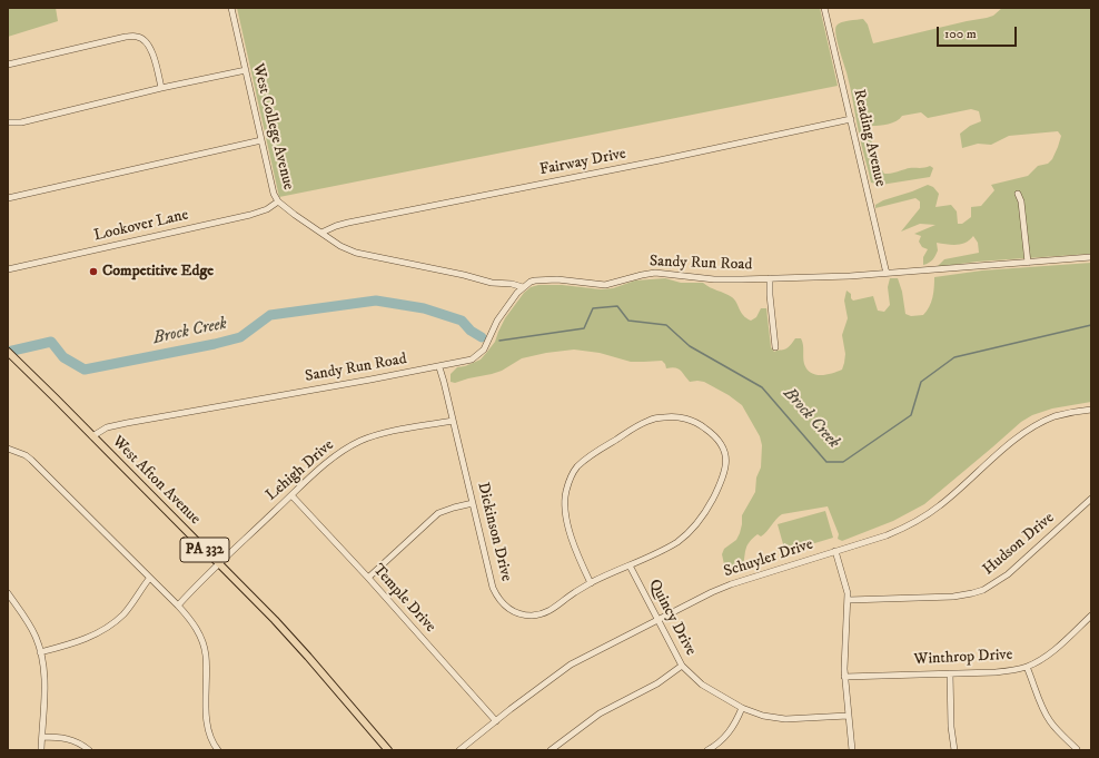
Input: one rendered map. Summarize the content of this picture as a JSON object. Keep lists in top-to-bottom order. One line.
{"streets":{"main road":["West Afton Avenue","PA 332"],"street":["West College Avenue","Reading Avenue","Fairway Drive","Lookover Lane","Sandy Run Road","Lehigh Drive","Dickinson Drive","Hudson Drive","Schuyler Drive","Temple Drive","Quincy Drive","Winthrop Drive"]},"crossings":[["West College Avenue","Fairway Drive"],["West College Avenue","Lookover Lane"],["West College Avenue","Sandy Run Road"],["Reading Avenue","Fairway Drive"],["Reading Avenue","Sandy Run Road"],["Sandy Run Road","West Afton Avenue"],["Sandy Run Road","Dickinson Drive"],["Lehigh Drive","West Afton Avenue"],["Lehigh Drive","Dickinson Drive"],["Lehigh Drive","Temple Drive"],["Dickinson Drive","Quincy Drive"],["Schuyler Drive","Temple Drive"],["Schuyler Drive","Quincy Drive"]],"water":["Brock Creek"],"places":["Competitive Edge"],"scale_bar":"100 m"}
